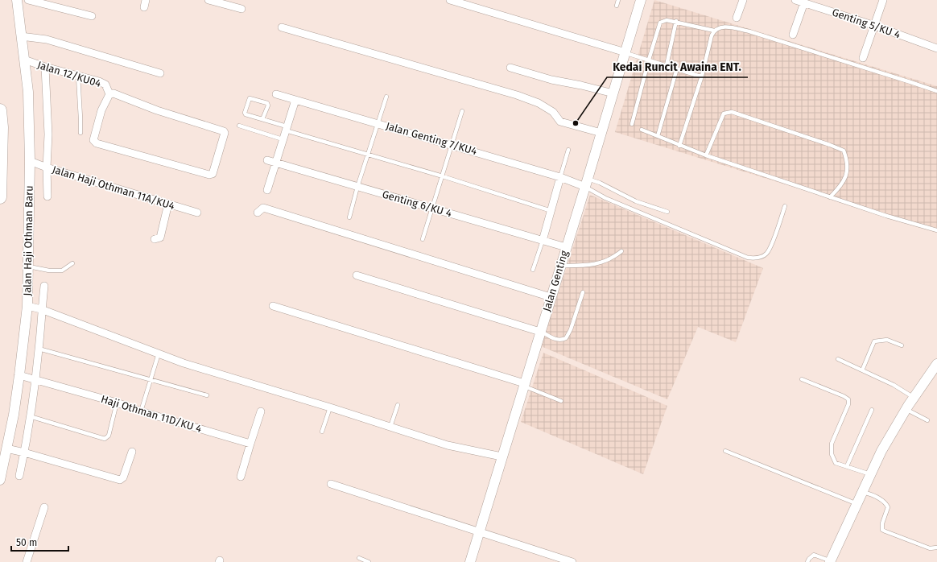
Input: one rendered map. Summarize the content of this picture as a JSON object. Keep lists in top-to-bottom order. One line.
{"streets":{"street":["Genting 5/KU 4","Jalan 12/KU04","Jalan Genting 7/KU4","Jalan Haji Othman 11A/KU4","Genting 6/KU 4","Jalan Haji Othman Baru","Jalan Genting","Haji Othman 11D/KU 4"]},"crossings":[["Jalan 12/KU04","Jalan Haji Othman Baru"],["Jalan Genting 7/KU4","Jalan Genting"],["Jalan Haji Othman 11A/KU4","Jalan Haji Othman Baru"],["Genting 6/KU 4","Jalan Genting"],["Jalan Haji Othman Baru","Haji Othman 11D/KU 4"]],"places":["Kedai Runcit Awaina ENT."],"scale_bar":"50 m"}
